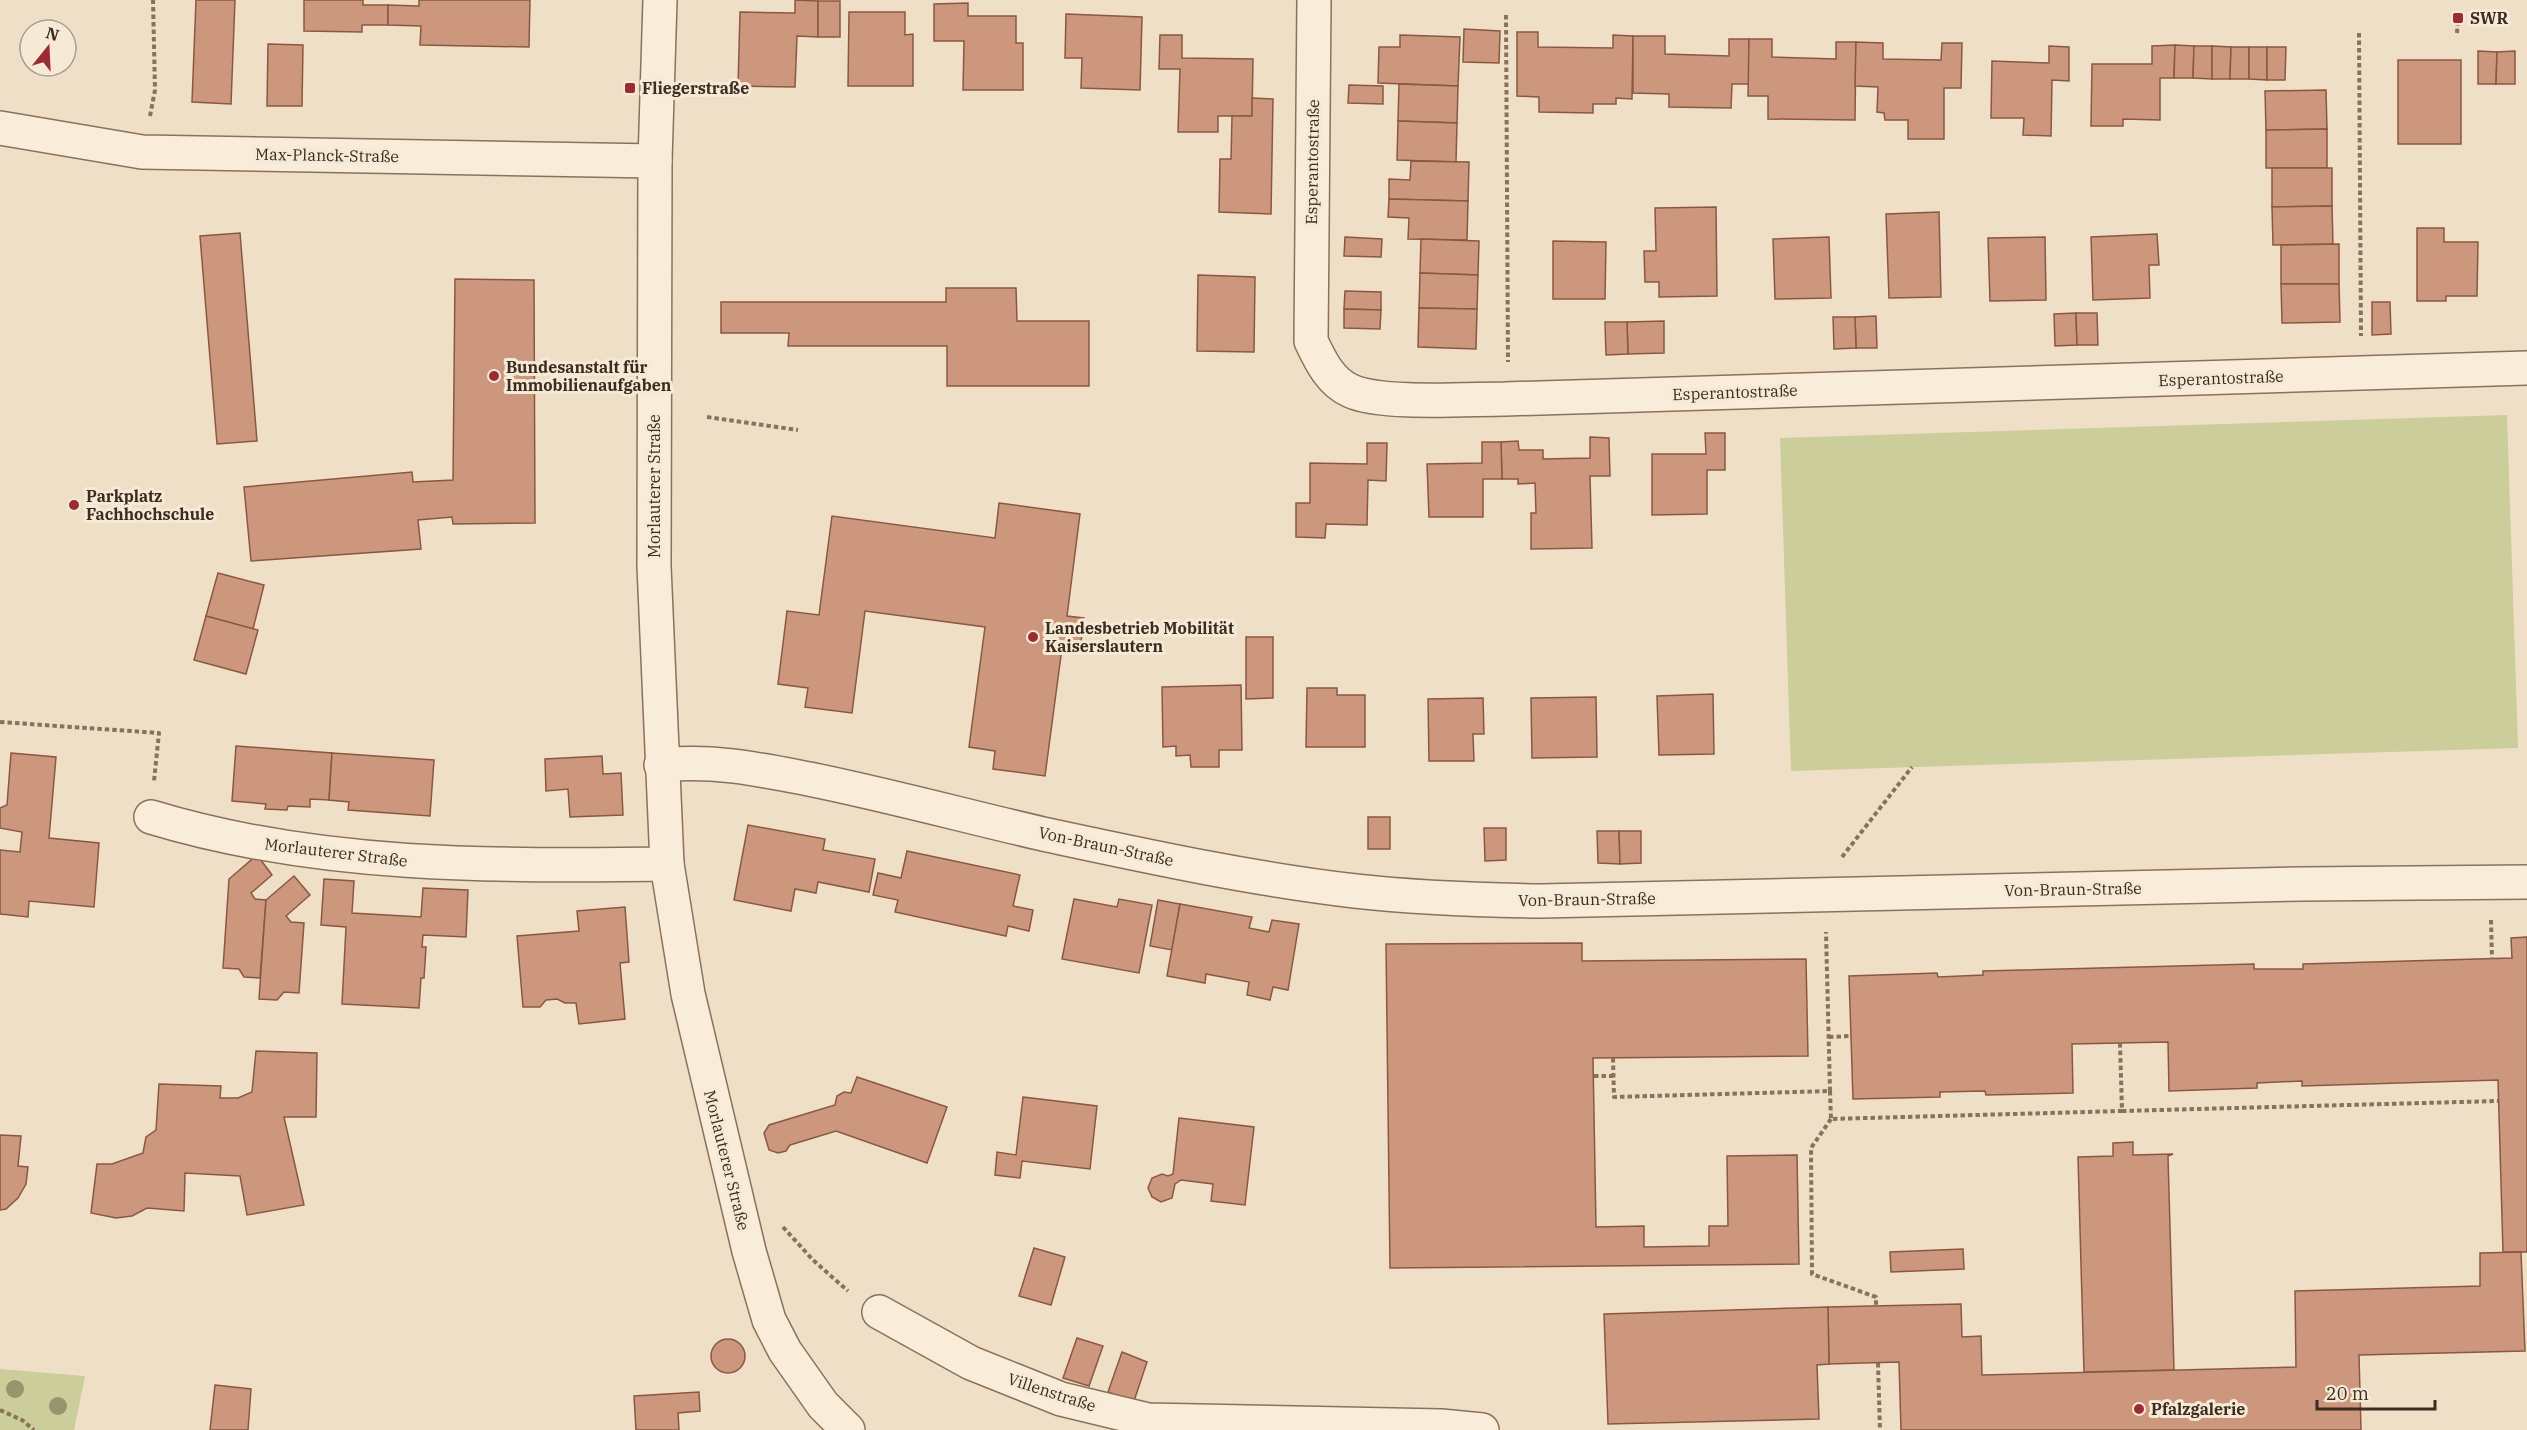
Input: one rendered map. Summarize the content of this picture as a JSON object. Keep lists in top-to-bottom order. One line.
{"streets":{"street":["Max-Planck-Straße","Esperantostraße","Morlauterer Straße","Von-Braun-Straße","Villenstraße"]},"crossings":[["Max-Planck-Straße","Morlauterer Straße"],["Morlauterer Straße","Von-Braun-Straße"]],"places":{"transit":["SWR","Fliegerstraße"],"other":["Bundesanstalt für Immobilienaufgaben","Parkplatz Fachhochschule","Landesbetrieb Mobilität Kaiserslautern","Pfalzgalerie"]},"scale_bar":"20 m","north":"top"}
